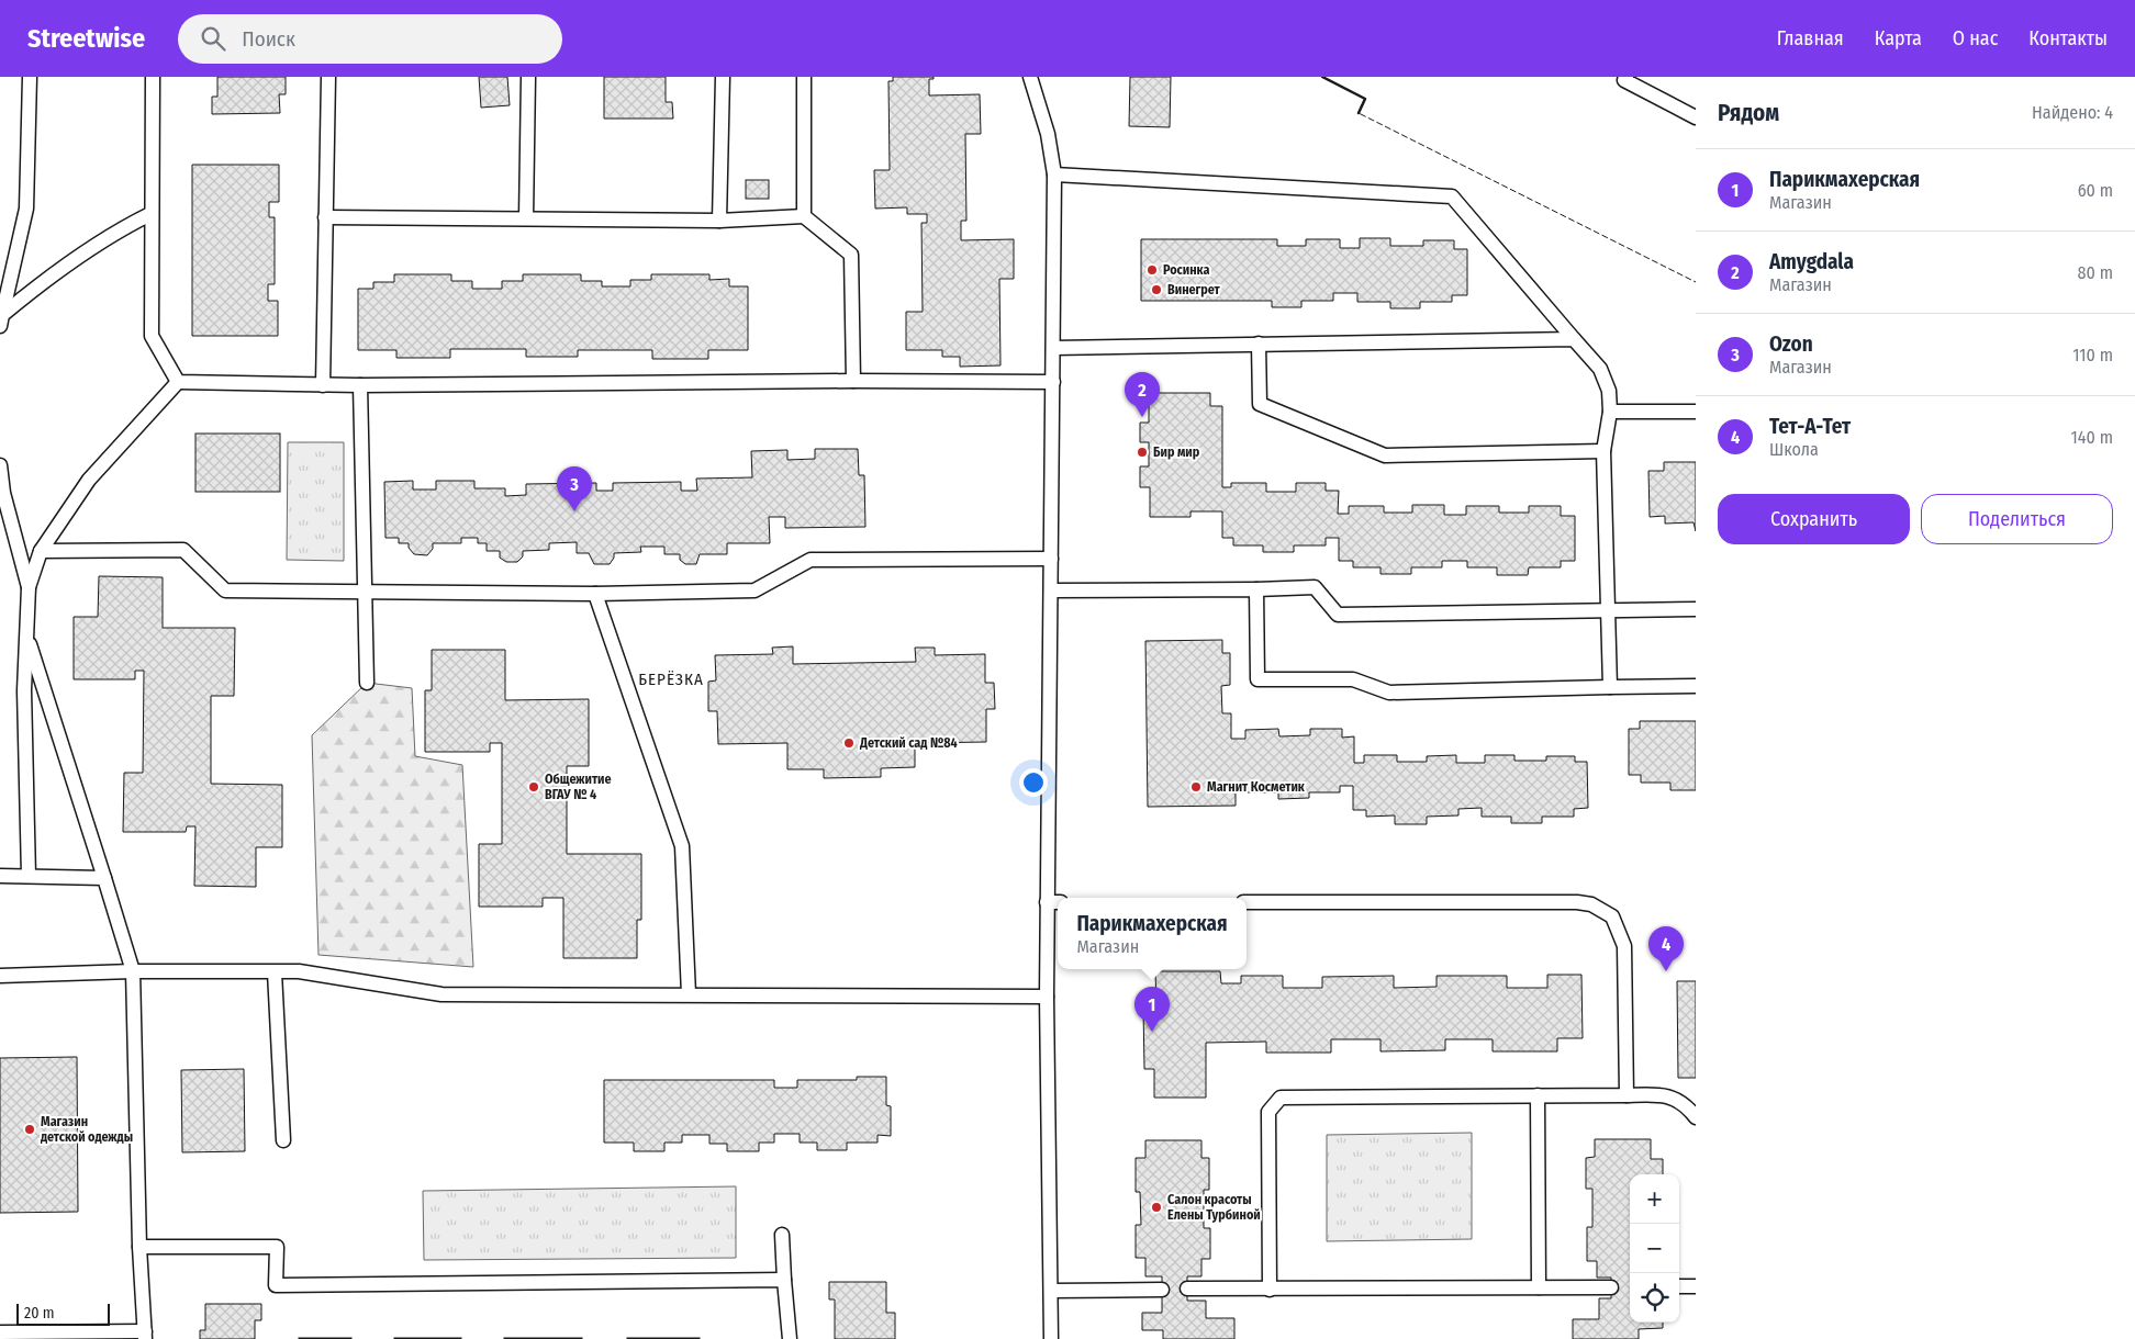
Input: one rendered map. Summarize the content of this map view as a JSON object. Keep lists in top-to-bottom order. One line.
{"districts":["БЕРЁЗКА"],"places":["Росинка","Винегрет","Бир мир","Детский сад №84","Общежитие ВГАУ № 4","Магнит Косметик","Магазин детской одежды","Салон красоты Елены Турбиной"],"scale_bar":"20 m","page":{"header":"Streetwise","search":"Поиск","nav":["Главная","Карта","О нас","Контакты"],"heading":["Рядом","Найдено: 4"],"list":[{"mark":"1","name":"Парикмахерская","note":"Магазин","value":"60 m"},{"mark":"2","name":"Amygdala","note":"Магазин","value":"80 m"},{"mark":"3","name":"Ozon","note":"Магазин","value":"110 m"},{"mark":"4","name":"Тет-А-Тет","note":"Школа","value":"140 m"}],"pins":["2","3","4","1"],"buttons":["Сохранить","Поделиться"],"popup":["Парикмахерская","Магазин"],"map_buttons":["+","−"],"scale":"20 m"}}
